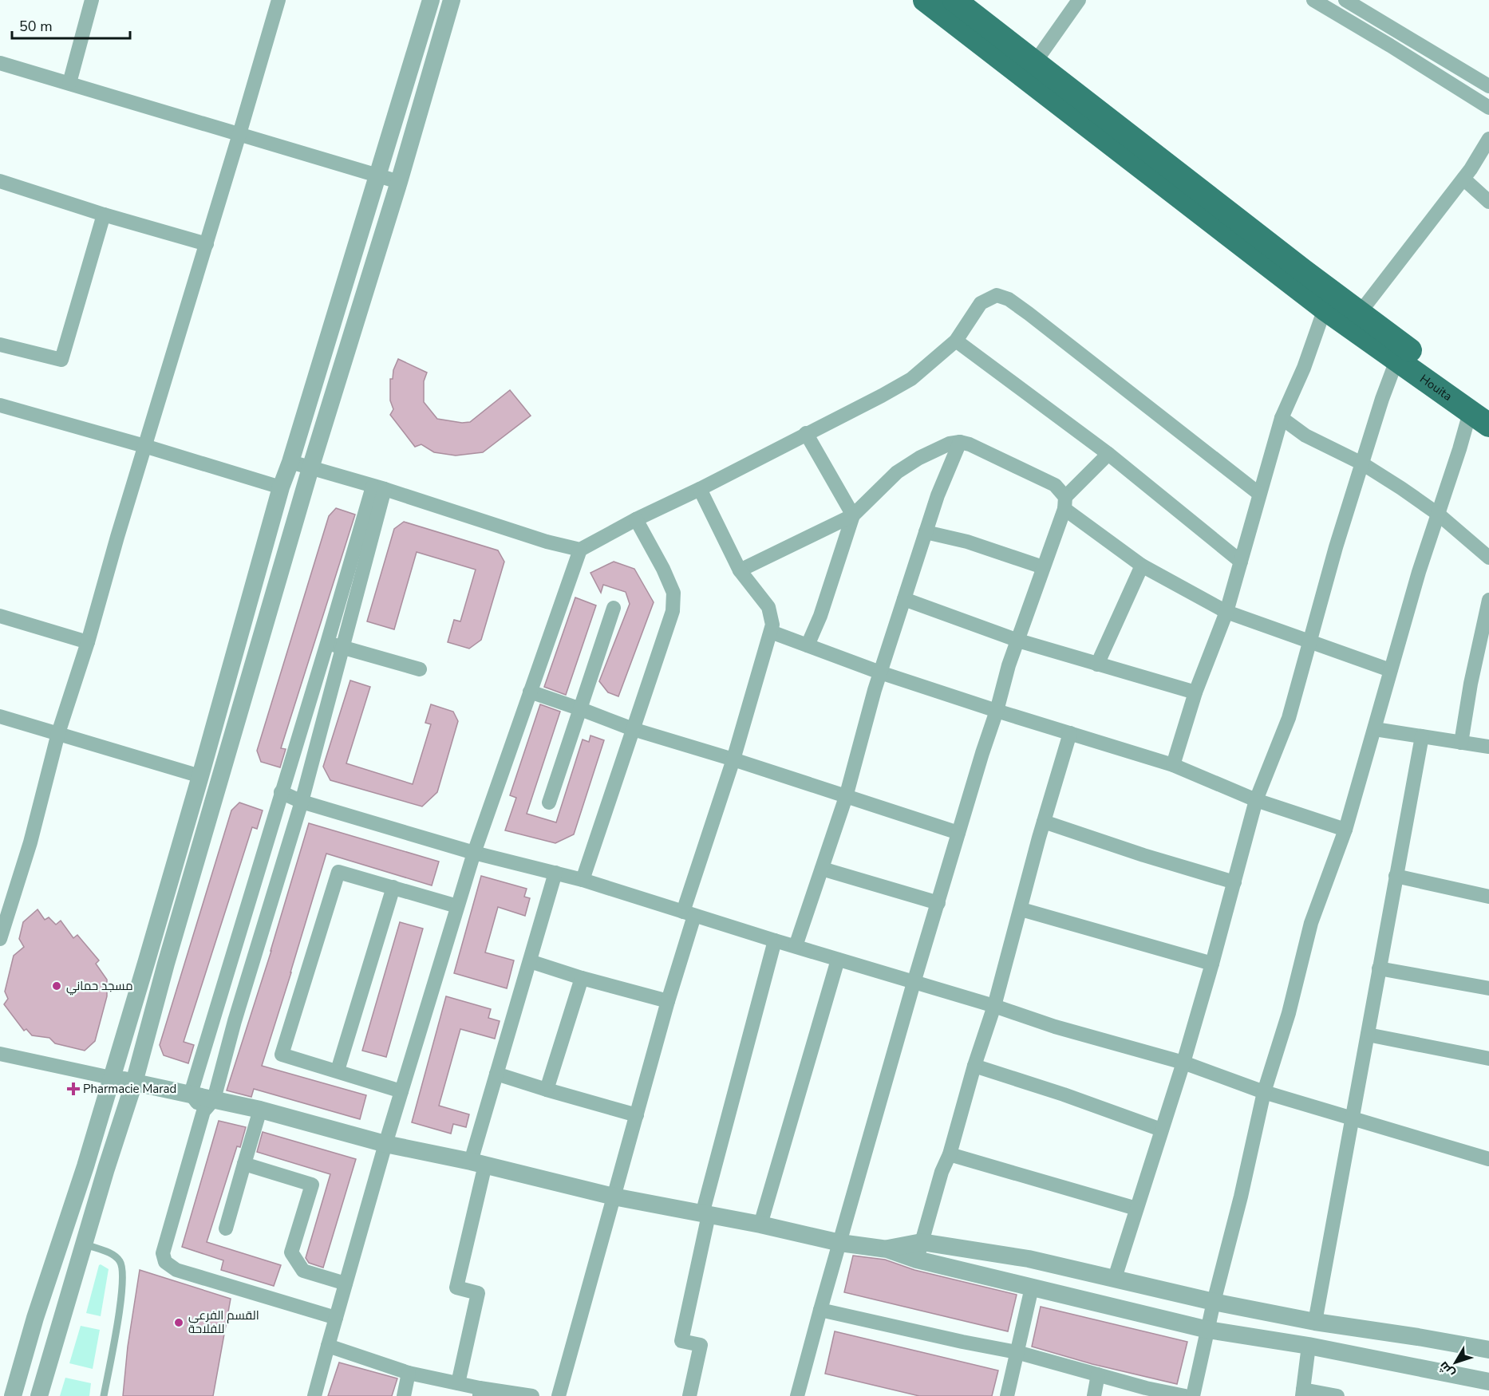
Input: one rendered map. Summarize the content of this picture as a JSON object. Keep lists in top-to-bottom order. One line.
{"streets":{"main road":["Houita"]},"places":{"other":["مسجد حماني","القسم الفرعي للفلاحة"],"health":["Pharmacie Marad"]},"scale_bar":"50 m","north":"bottom left"}
